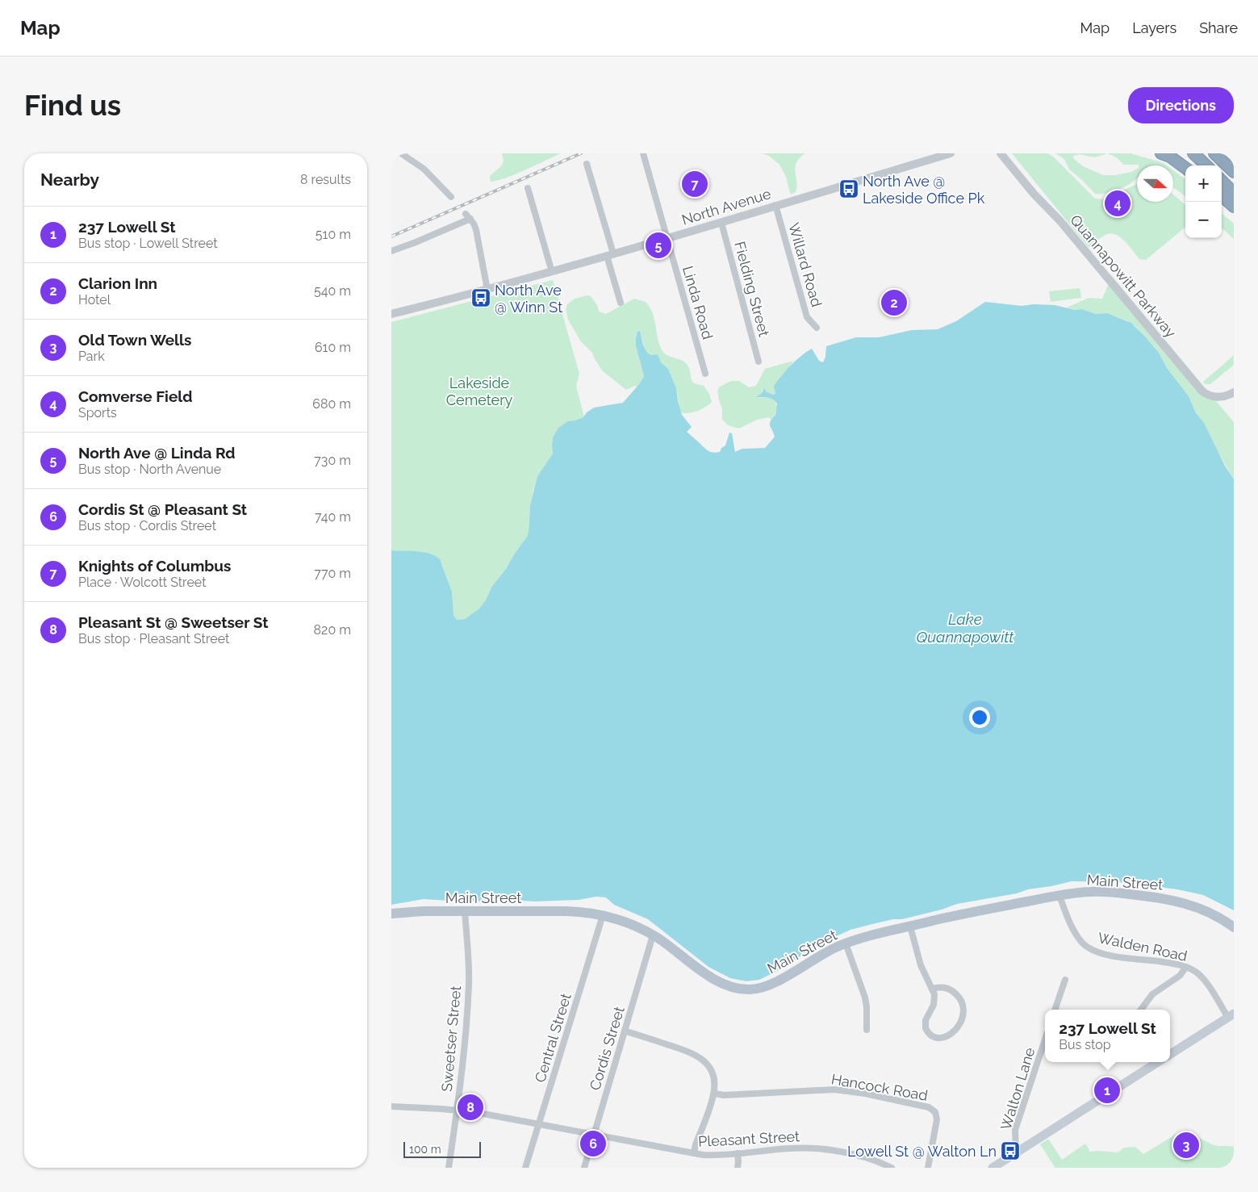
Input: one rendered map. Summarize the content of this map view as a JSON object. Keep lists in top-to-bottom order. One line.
{"streets":{"main road":["Main Street"],"street":["North Avenue","Willard Road","Quannapowitt Parkway","Fielding Street","Linda Road","Walden Road","Central Street","Sweetser Street","Cordis Street","Hancock Road","Walton Lane","Pleasant Street"]},"crossings":[["North Avenue","Willard Road"],["North Avenue","Fielding Street"],["North Avenue","Linda Road"],["Main Street","Walden Road"],["Main Street","Central Street"],["Main Street","Sweetser Street"],["Main Street","Cordis Street"],["Central Street","Pleasant Street"],["Sweetser Street","Pleasant Street"],["Cordis Street","Pleasant Street"]],"water":["Lake Quannapowitt"],"parks":["Lakeside Cemetery"],"places":{"bus stop":["North Ave @ Lakeside Office Pk","North Ave @ Winn St","Lowell St @ Walton Ln"]},"scale_bar":"100 m","north":"right","page":{"header":"Map","nav":["Map","Layers","Share"],"buttons":"Directions","title":"Find us","heading":["Nearby","8 results"],"map_buttons":["+","−"],"pins":["7","4","5","2","1","8","6","3"],"list":[{"mark":"1","name":"237 Lowell St","note":"Bus stop · Lowell Street","value":"510 m"},{"mark":"2","name":"Clarion Inn","note":"Hotel","value":"540 m"},{"mark":"3","name":"Old Town Wells","note":"Park","value":"610 m"},{"mark":"4","name":"Comverse Field","note":"Sports","value":"680 m"},{"mark":"5","name":"North Ave @ Linda Rd","note":"Bus stop · North Avenue","value":"730 m"},{"mark":"6","name":"Cordis St @ Pleasant St","note":"Bus stop · Cordis Street","value":"740 m"},{"mark":"7","name":"Knights of Columbus","note":"Place · Wolcott Street","value":"770 m"},{"mark":"8","name":"Pleasant St @ Sweetser St","note":"Bus stop · Pleasant Street","value":"820 m"}],"popup":["237 Lowell St","Bus stop"],"scale":"100 m"}}
